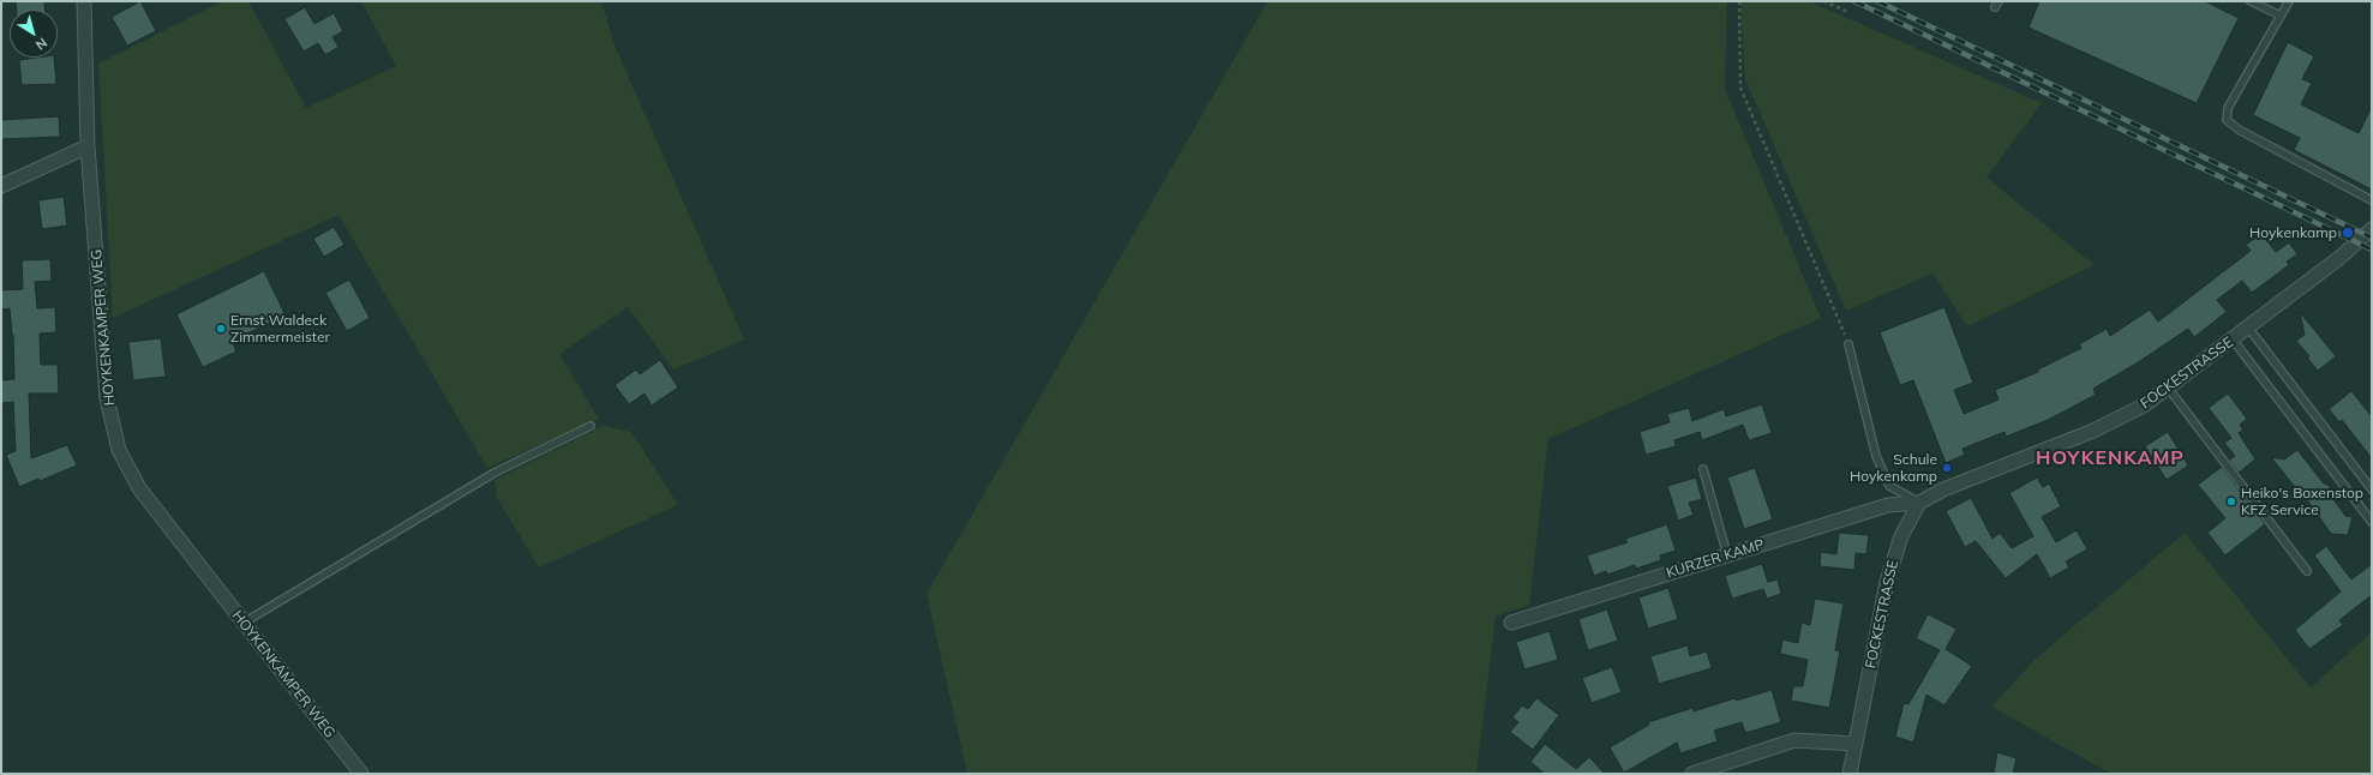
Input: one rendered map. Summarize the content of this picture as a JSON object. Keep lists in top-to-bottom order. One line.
{"streets":{"street":["HOYKENKAMPER WEG","FOCKESTRASSE","KURZER KAMP"]},"crossings":[["FOCKESTRASSE","KURZER KAMP"]],"districts":["HOYKENKAMP"],"places":["Hoykenkamp","Ernst Waldeck Zimmermeister","Schule Hoykenkamp","Heiko's Boxenstop KFZ Service"],"north":"bottom right"}
